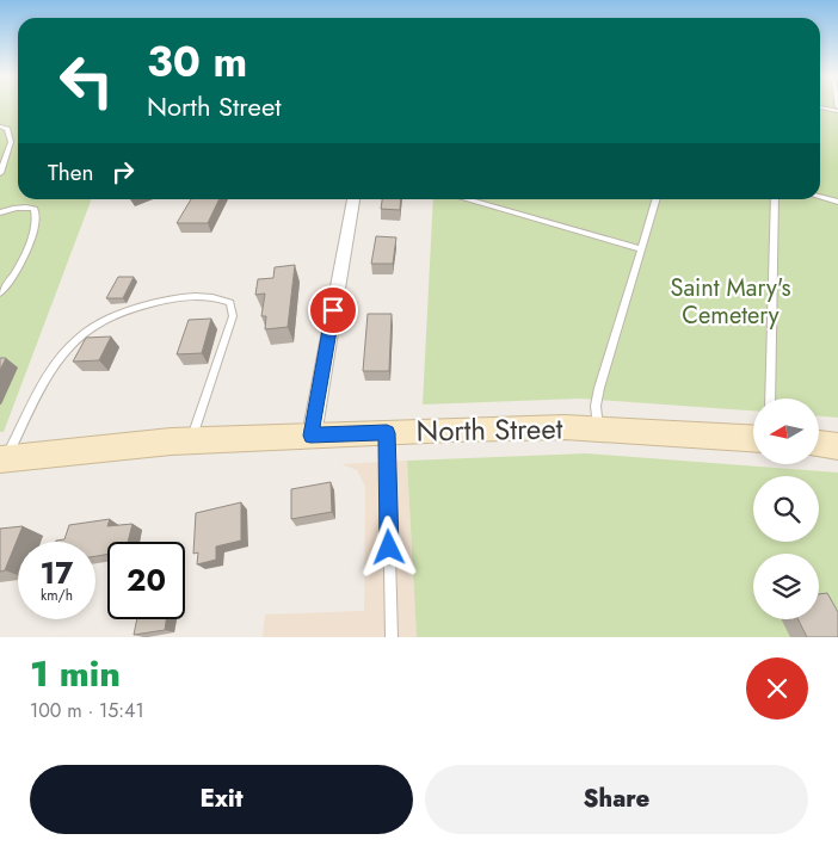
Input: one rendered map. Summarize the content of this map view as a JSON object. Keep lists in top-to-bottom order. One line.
{"streets":{"main road":["North Street"]},"parks":["Saint Mary's Cemetery"],"north":"left","page":{"turn":["30 m","North Street"],"then":"Then","speed":"17 km/h","limit":"20","heading":["1 min","100 m · 15:41"],"buttons":["Exit","Share"]}}
